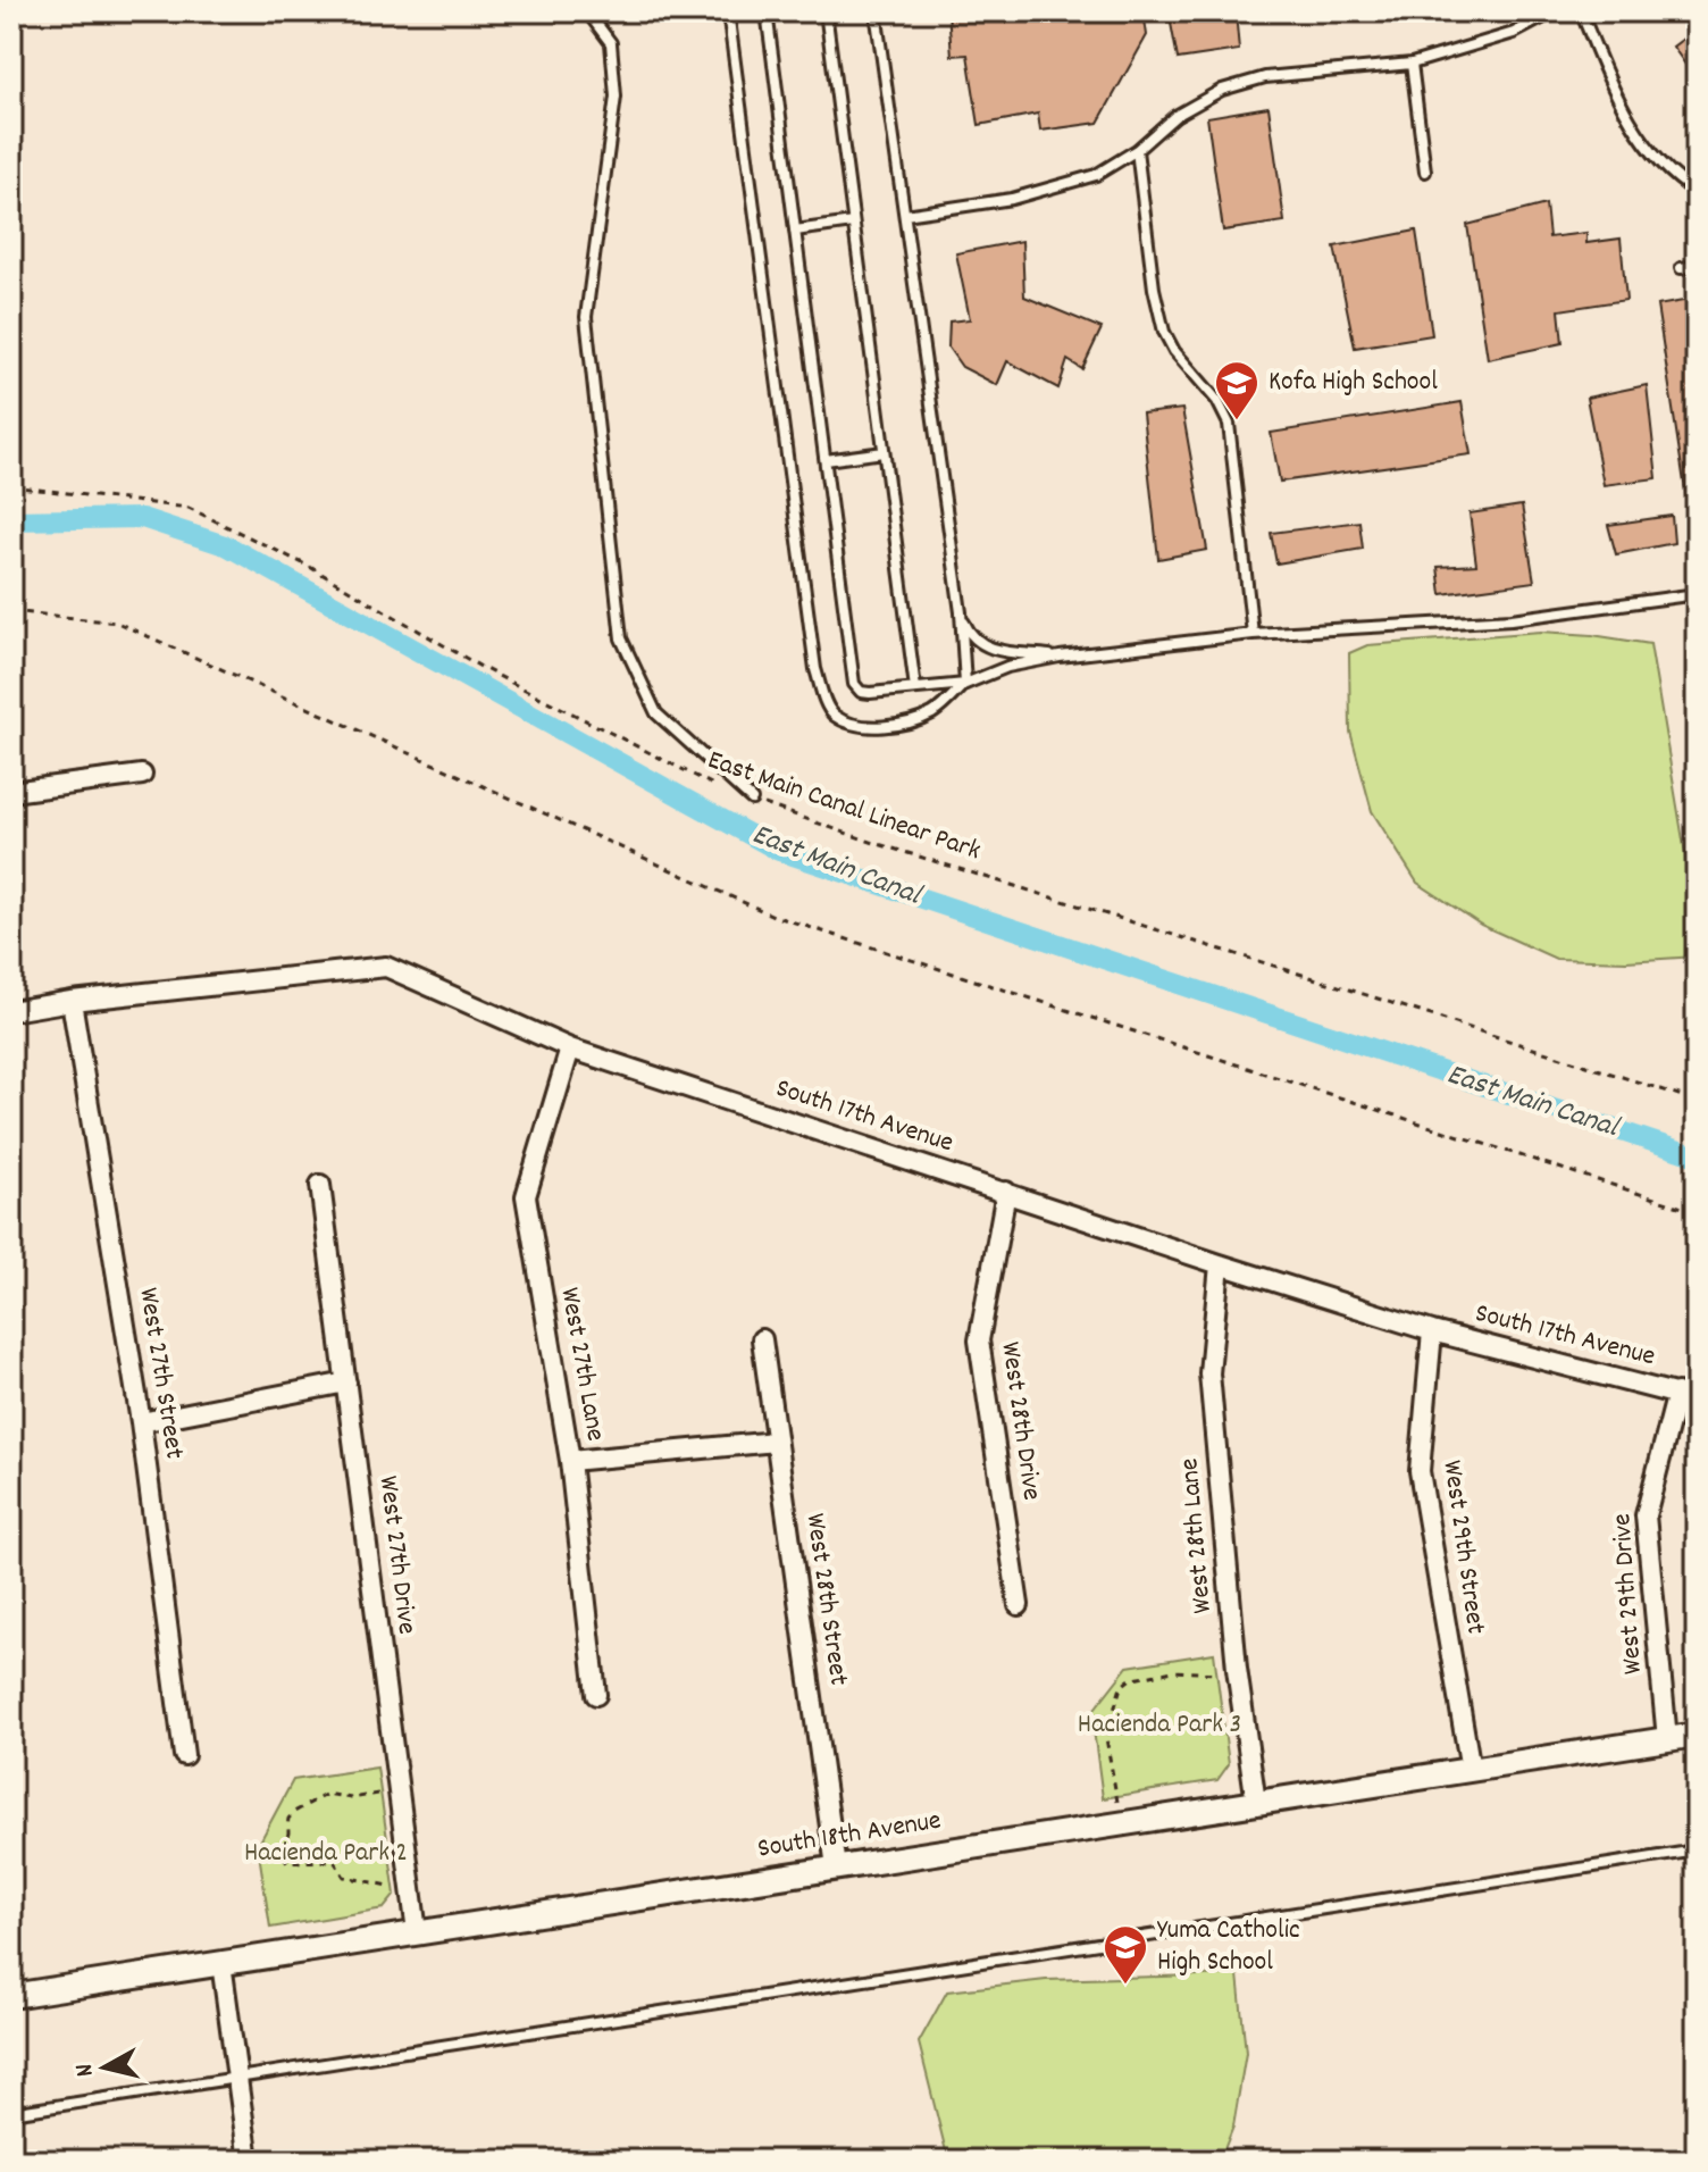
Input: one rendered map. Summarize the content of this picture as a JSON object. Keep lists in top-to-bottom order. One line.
{"streets":{"street":["South 17th Avenue","West 27th Lane","West 27th Street","West 28th Drive","West 28th Lane","West 29th Street","West 27th Drive","West 29th Drive","West 28th Street","South 18th Avenue"],"path":["East Main Canal Linear Park"]},"crossings":[["South 17th Avenue","West 27th Lane"],["South 17th Avenue","West 27th Street"],["South 17th Avenue","West 28th Drive"],["South 17th Avenue","West 28th Lane"],["South 17th Avenue","West 29th Street"],["South 17th Avenue","West 29th Drive"],["West 28th Lane","South 18th Avenue"],["West 29th Street","South 18th Avenue"],["West 27th Drive","South 18th Avenue"],["West 29th Drive","South 18th Avenue"],["West 28th Street","South 18th Avenue"]],"water":["East Main Canal"],"parks":["Hacienda Park 3","Hacienda Park 2"],"places":{"school or university":["Kofa High School","Yuma Catholic High School"]},"north":"left"}
